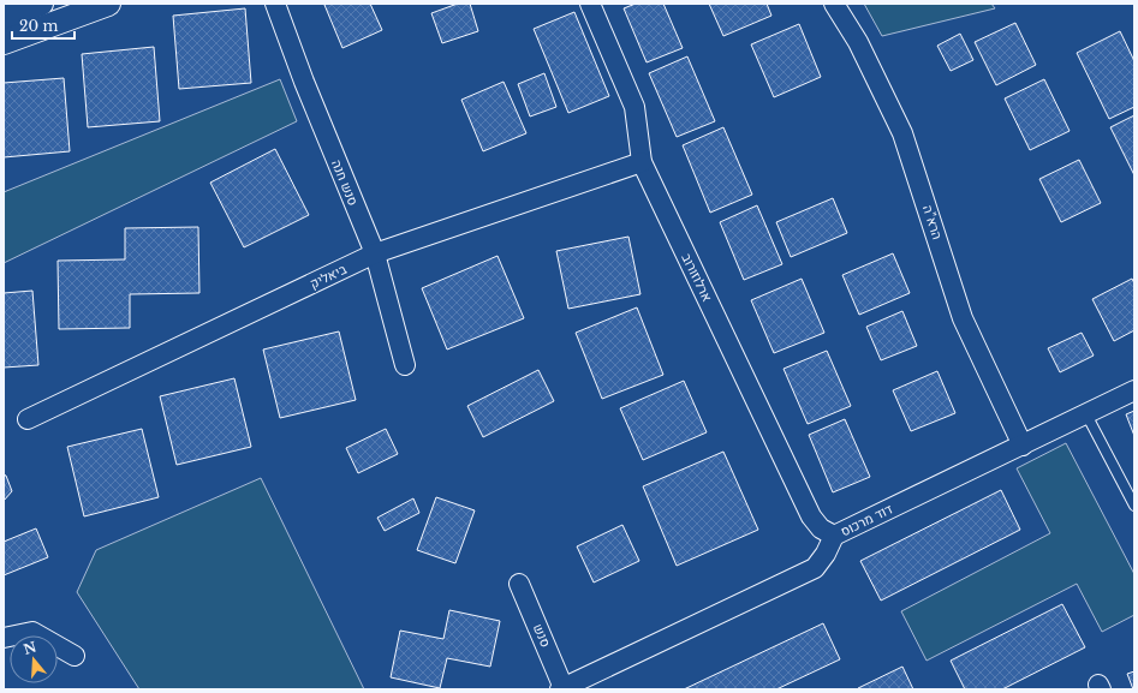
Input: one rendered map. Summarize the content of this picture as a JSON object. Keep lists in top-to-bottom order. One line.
{"streets":{"street":["סנש חנה","הרא\"ה","ביאליק","ארלוזורוב","דוד מרכוס","סנש"]},"crossings":[["סנש חנה","ביאליק"],["הרא\"ה","דוד מרכוס"],["ביאליק","ארלוזורוב"],["ארלוזורוב","דוד מרכוס"],["דוד מרכוס","סנש"]],"scale_bar":"20 m","north":"top"}
